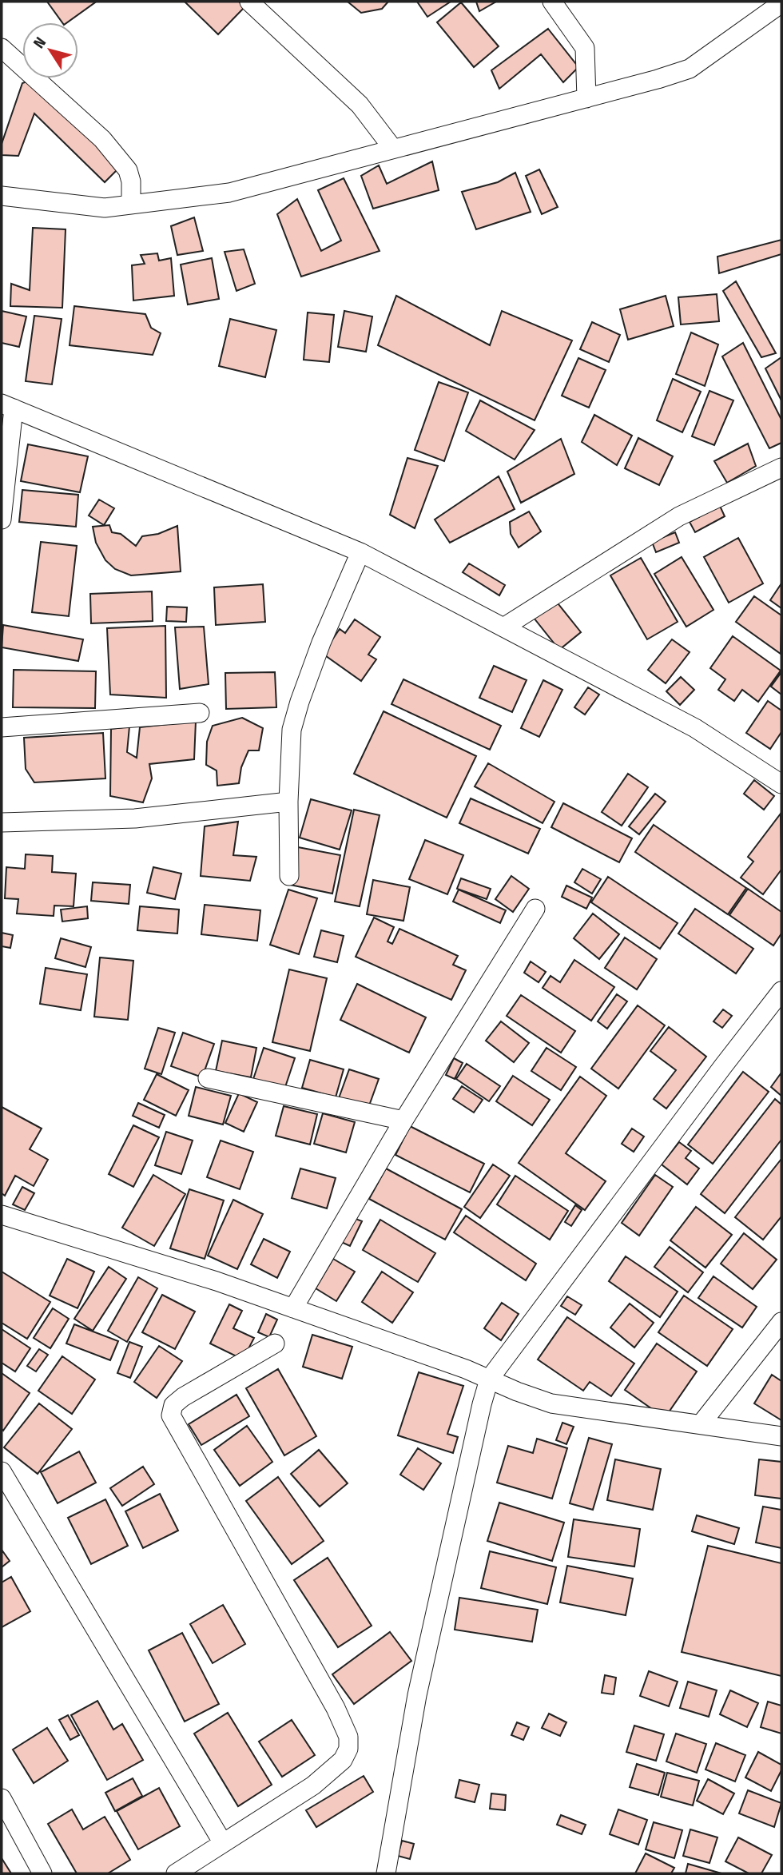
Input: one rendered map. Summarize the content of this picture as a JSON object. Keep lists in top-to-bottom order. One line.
{"north":"top left"}
